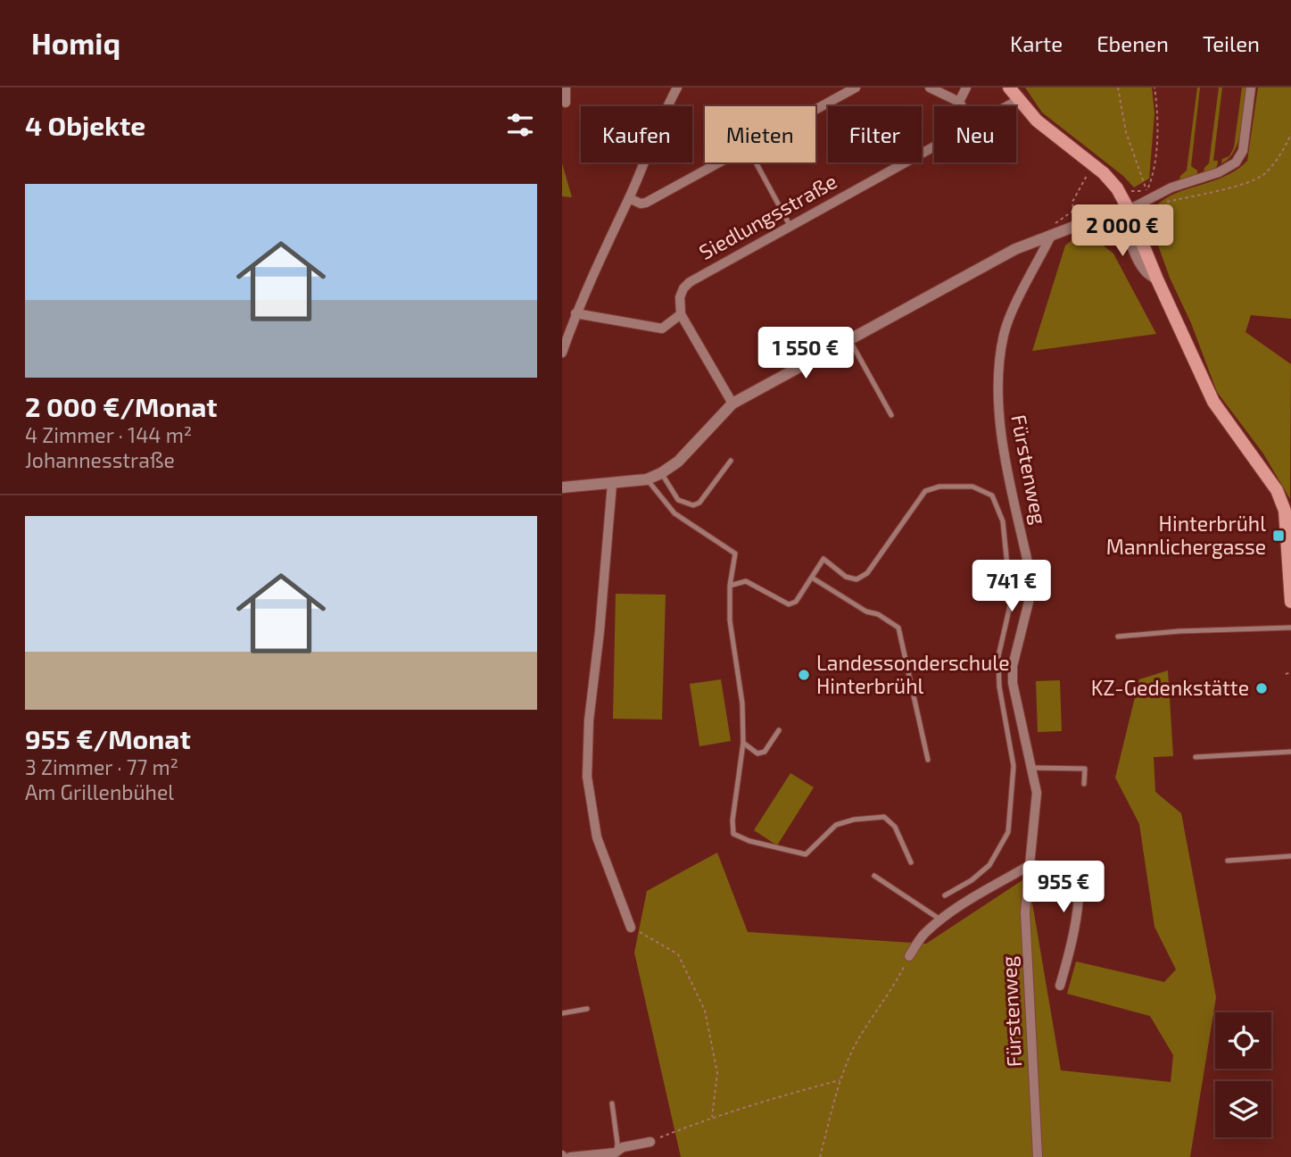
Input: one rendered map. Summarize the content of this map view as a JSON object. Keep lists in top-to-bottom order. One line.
{"streets":{"street":["Siedlungsstraße","Fürstenweg"]},"places":{"transit":["Hinterbrühl Mannlichergasse"],"other":["Landessonderschule Hinterbrühl","KZ-Gedenkstätte"]},"page":{"header":"Homiq","nav":["Karte","Ebenen","Teilen"],"heading":"4 Objekte","chip":["Kaufen","Mieten","Filter","Neu"],"list":[{"name":"2 000 €/Monat","note":"4 Zimmer · 144 m² · Johannesstraße"},{"name":"955 €/Monat","note":"3 Zimmer · 77 m² · Am Grillenbühel"}],"price":["2 000 €","1 550 €","741 €","955 €"]}}
